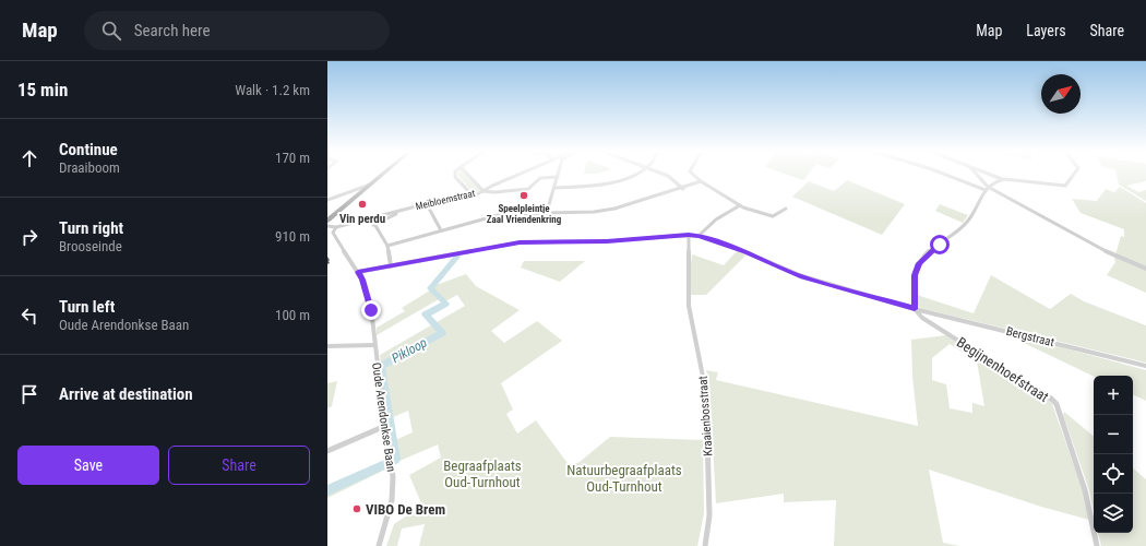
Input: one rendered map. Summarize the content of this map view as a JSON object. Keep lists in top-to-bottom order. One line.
{"streets":{"street":["Meibloemstraat","Bergstraat","Begijnenhoefstraat","Kraaienbosstraat","Oude Arendonkse Baan"]},"crossings":[["Meibloemstraat","Oude Arendonkse Baan"],["Bergstraat","Begijnenhoefstraat"],["Bergstraat","Kraaienbosstraat"],["Bergstraat","Oude Arendonkse Baan"]],"water":["Pikloop"],"parks":["Begraafplaats Oud-Turnhout","Natuurbegraafplaats Oud-Turnhout"],"places":["Speelpleintje Zaal Vriendenkring","Vin perdu","VIBO De Brem"],"north":"top right","page":{"header":"Map","search":"Search here","nav":["Map","Layers","Share"],"heading":["15 min","Walk · 1.2 km"],"list":[["Continue","Draaiboom","170 m"],["Turn right","Brooseinde","910 m"],["Turn left","Oude Arendonkse Baan","100 m"],"Arrive at destination"],"map_buttons":["+","−"],"buttons":["Save","Share"]}}
